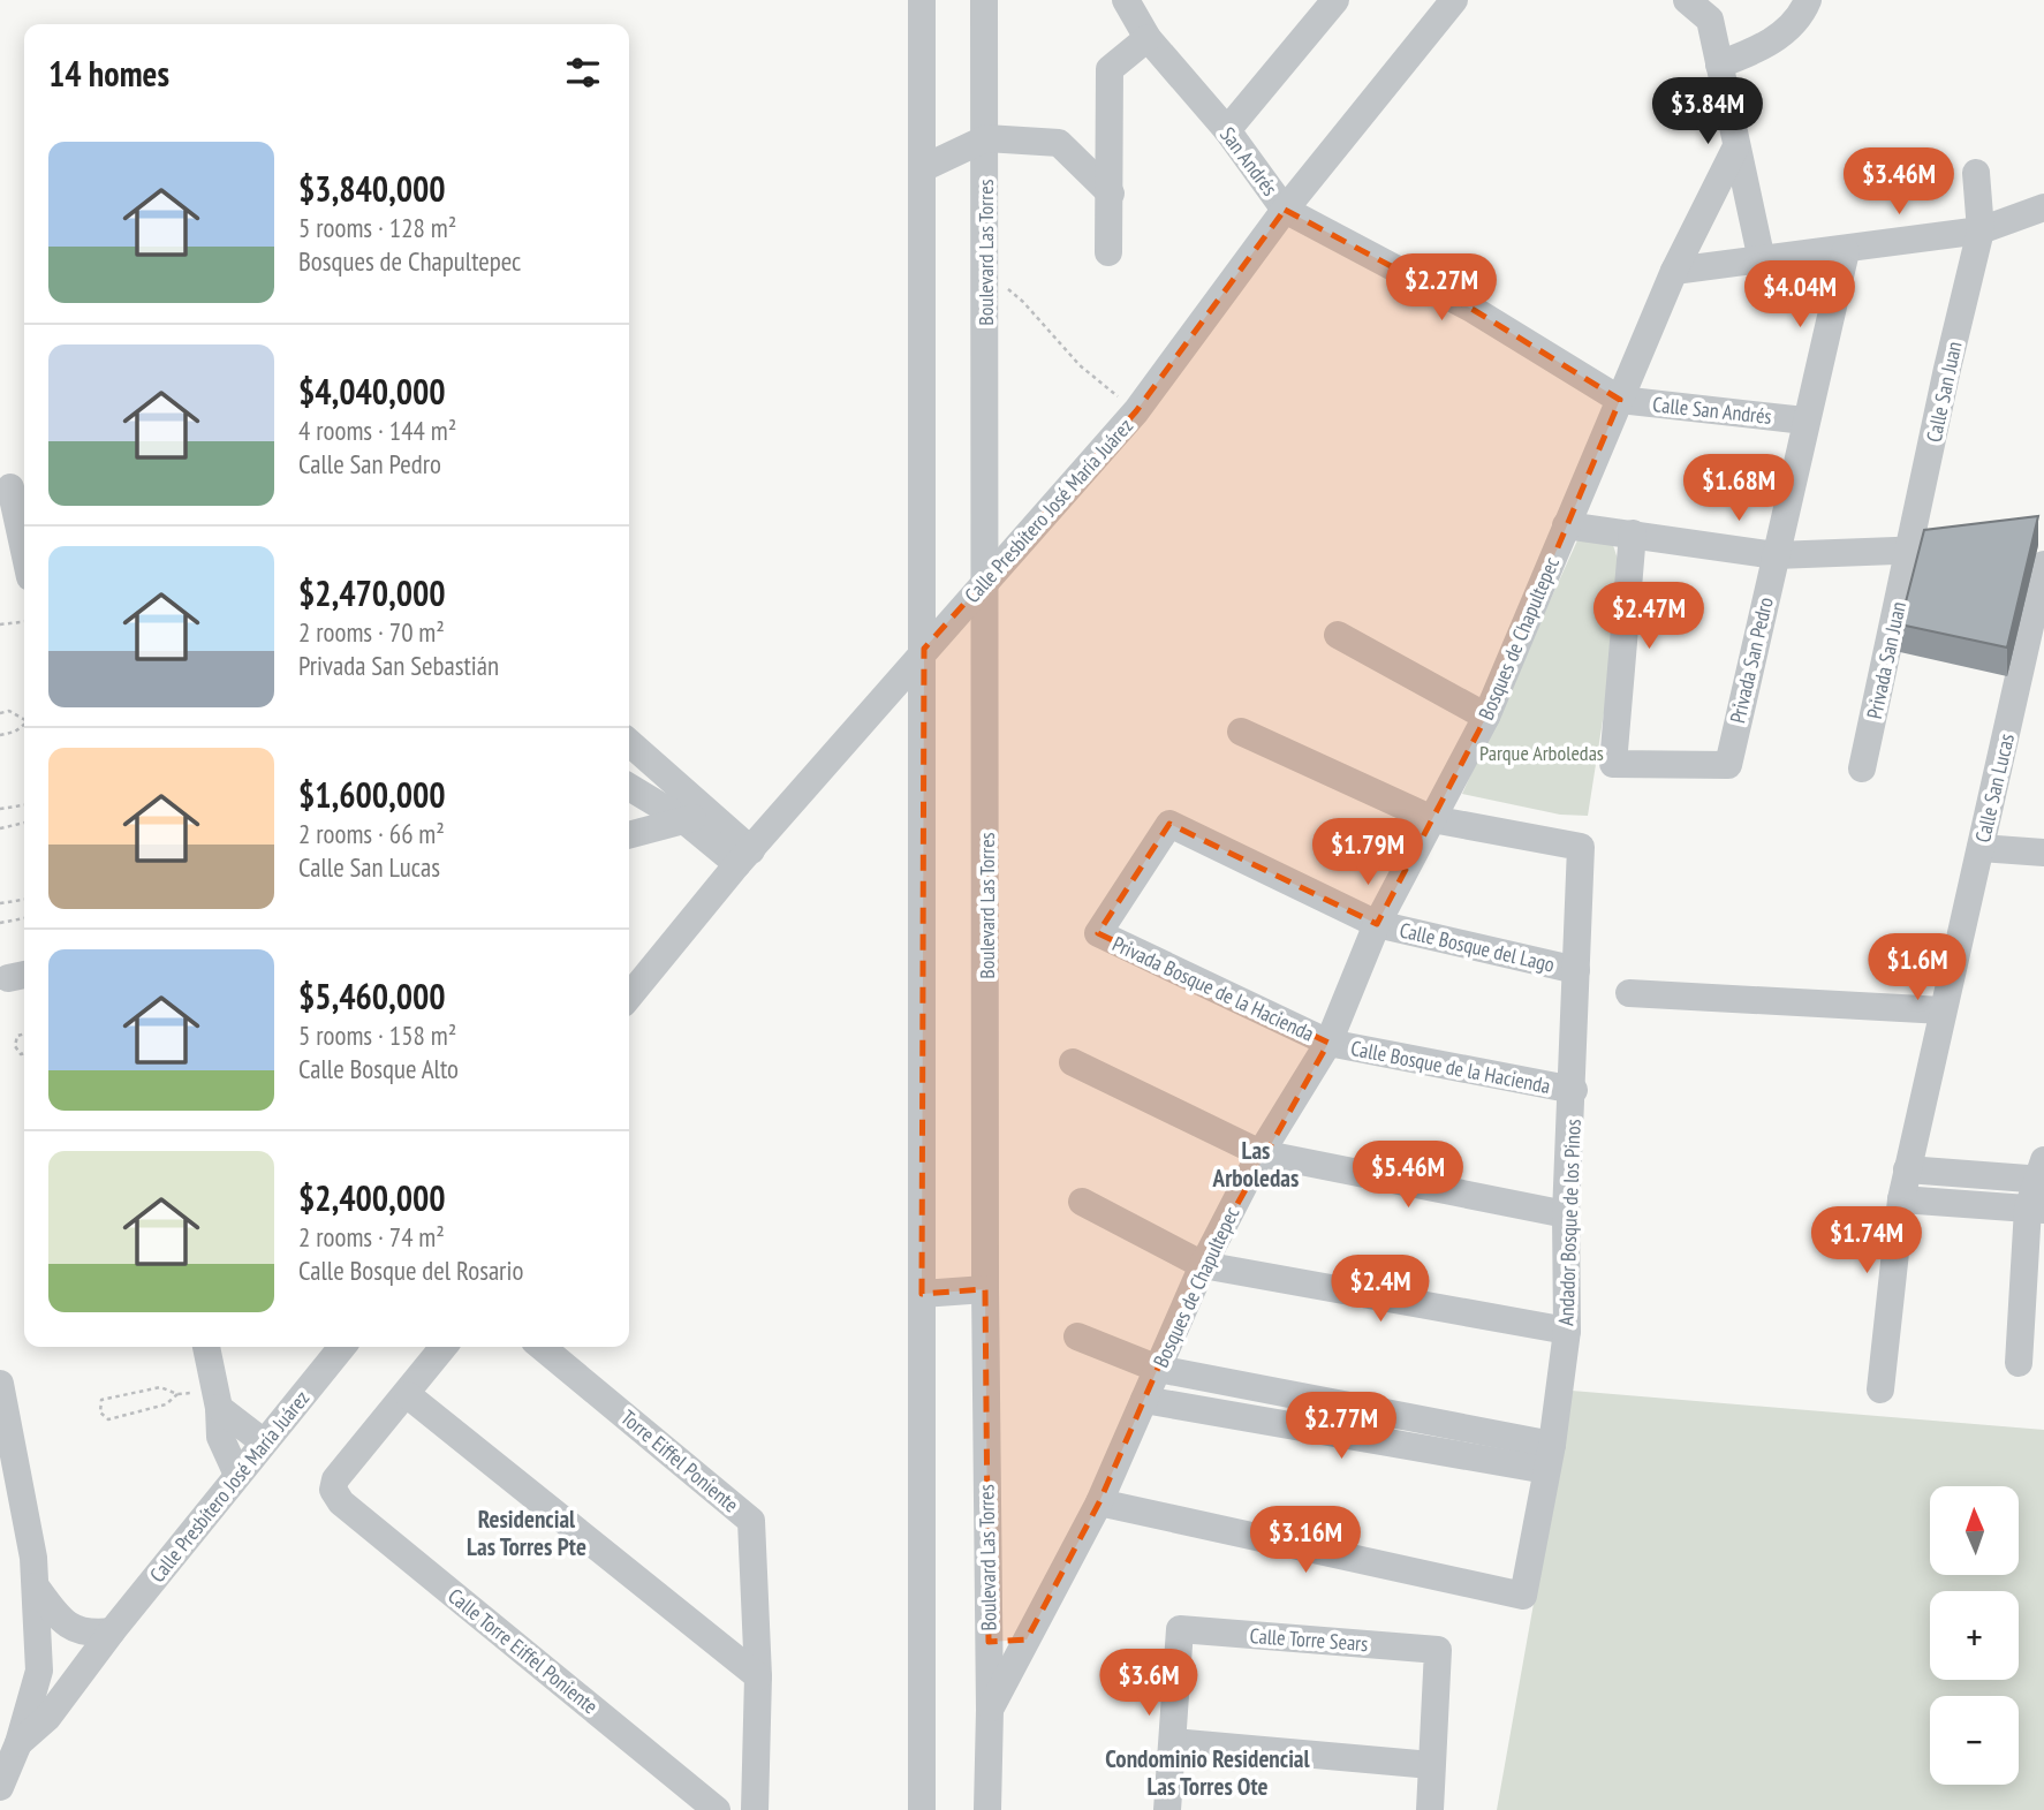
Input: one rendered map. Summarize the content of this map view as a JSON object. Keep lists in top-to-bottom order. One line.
{"streets":{"street":["San Andrés","Boulevard Las Torres","Calle San Juan","Calle San Andrés","Calle Presbítero José María Juárez","Bosques de Chapultepec","Privada San Pedro","Privada San Juan","Calle San Lucas","Calle Bosque del Lago","Privada Bosque de la Hacienda","Calle Bosque de la Hacienda","Andador Bosque de los Pinos","Torre Eiffel Poniente","Calle Torre Sears","Calle Torre Eiffel Poniente"]},"crossings":[["San Andrés","Calle San Andrés"],["San Andrés","Calle Presbítero José María Juárez"],["San Andrés","Bosques de Chapultepec"],["Boulevard Las Torres","Calle Presbítero José María Juárez"],["Boulevard Las Torres","Bosques de Chapultepec"],["Calle San Juan","Privada San Juan"],["Calle San Andrés","Bosques de Chapultepec"],["Calle San Andrés","Privada San Pedro"],["Bosques de Chapultepec","Calle Bosque del Lago"],["Bosques de Chapultepec","Privada Bosque de la Hacienda"],["Bosques de Chapultepec","Calle Bosque de la Hacienda"],["Bosques de Chapultepec","Andador Bosque de los Pinos"],["Calle Bosque del Lago","Privada Bosque de la Hacienda"],["Calle Bosque del Lago","Andador Bosque de los Pinos"],["Privada Bosque de la Hacienda","Calle Bosque de la Hacienda"],["Calle Bosque de la Hacienda","Andador Bosque de los Pinos"]],"districts":["Las Arboledas","Residencial Las Torres Pte","Condominio Residencial Las Torres Ote"],"parks":["Parque Arboledas"],"north":"top","page":{"heading":"14 homes","price":["$3.84M","$3.46M","$2.27M","$4.04M","$1.68M","$2.47M","$1.79M","$1.6M","$5.46M","$1.74M","$2.4M","$2.77M","$3.16M","$3.6M"],"list":[{"name":"$3,840,000","note":"5 rooms · 128 m² · Bosques de Chapultepec"},{"name":"$4,040,000","note":"4 rooms · 144 m² · Calle San Pedro"},{"name":"$2,470,000","note":"2 rooms · 70 m² · Privada San Sebastián"},{"name":"$1,600,000","note":"2 rooms · 66 m² · Calle San Lucas"},{"name":"$5,460,000","note":"5 rooms · 158 m² · Calle Bosque Alto"},{"name":"$2,400,000","note":"2 rooms · 74 m² · Calle Bosque del Rosario"}],"map_buttons":["+","−"]}}
